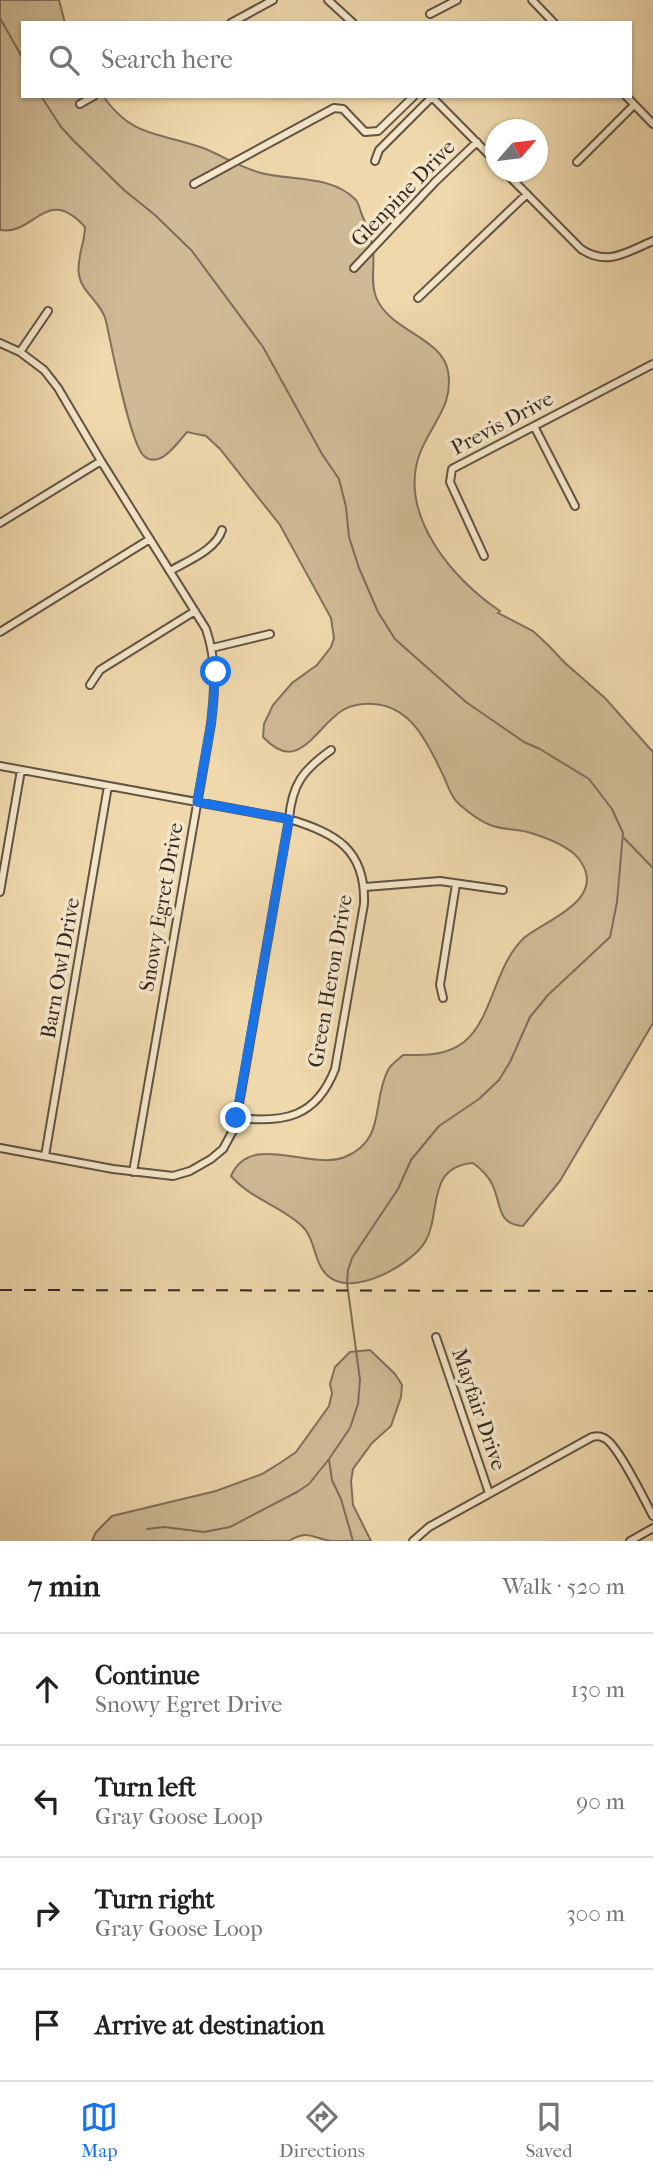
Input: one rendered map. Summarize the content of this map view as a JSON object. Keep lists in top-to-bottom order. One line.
{"streets":{"street":["Glenpine Drive","Previs Drive","Snowy Egret Drive","Barn Owl Drive","Green Heron Drive","Mayfair Drive"]},"crossings":[["Snowy Egret Drive","Green Heron Drive"],["Barn Owl Drive","Green Heron Drive"]],"north":"top right","page":{"search":"Search here","heading":["7 min","Walk · 520 m"],"list":[["Continue","Snowy Egret Drive","130 m"],["Turn left","Gray Goose Loop","90 m"],["Turn right","Gray Goose Loop","300 m"],"Arrive at destination"],"nav":["Map","Directions","Saved"]}}
